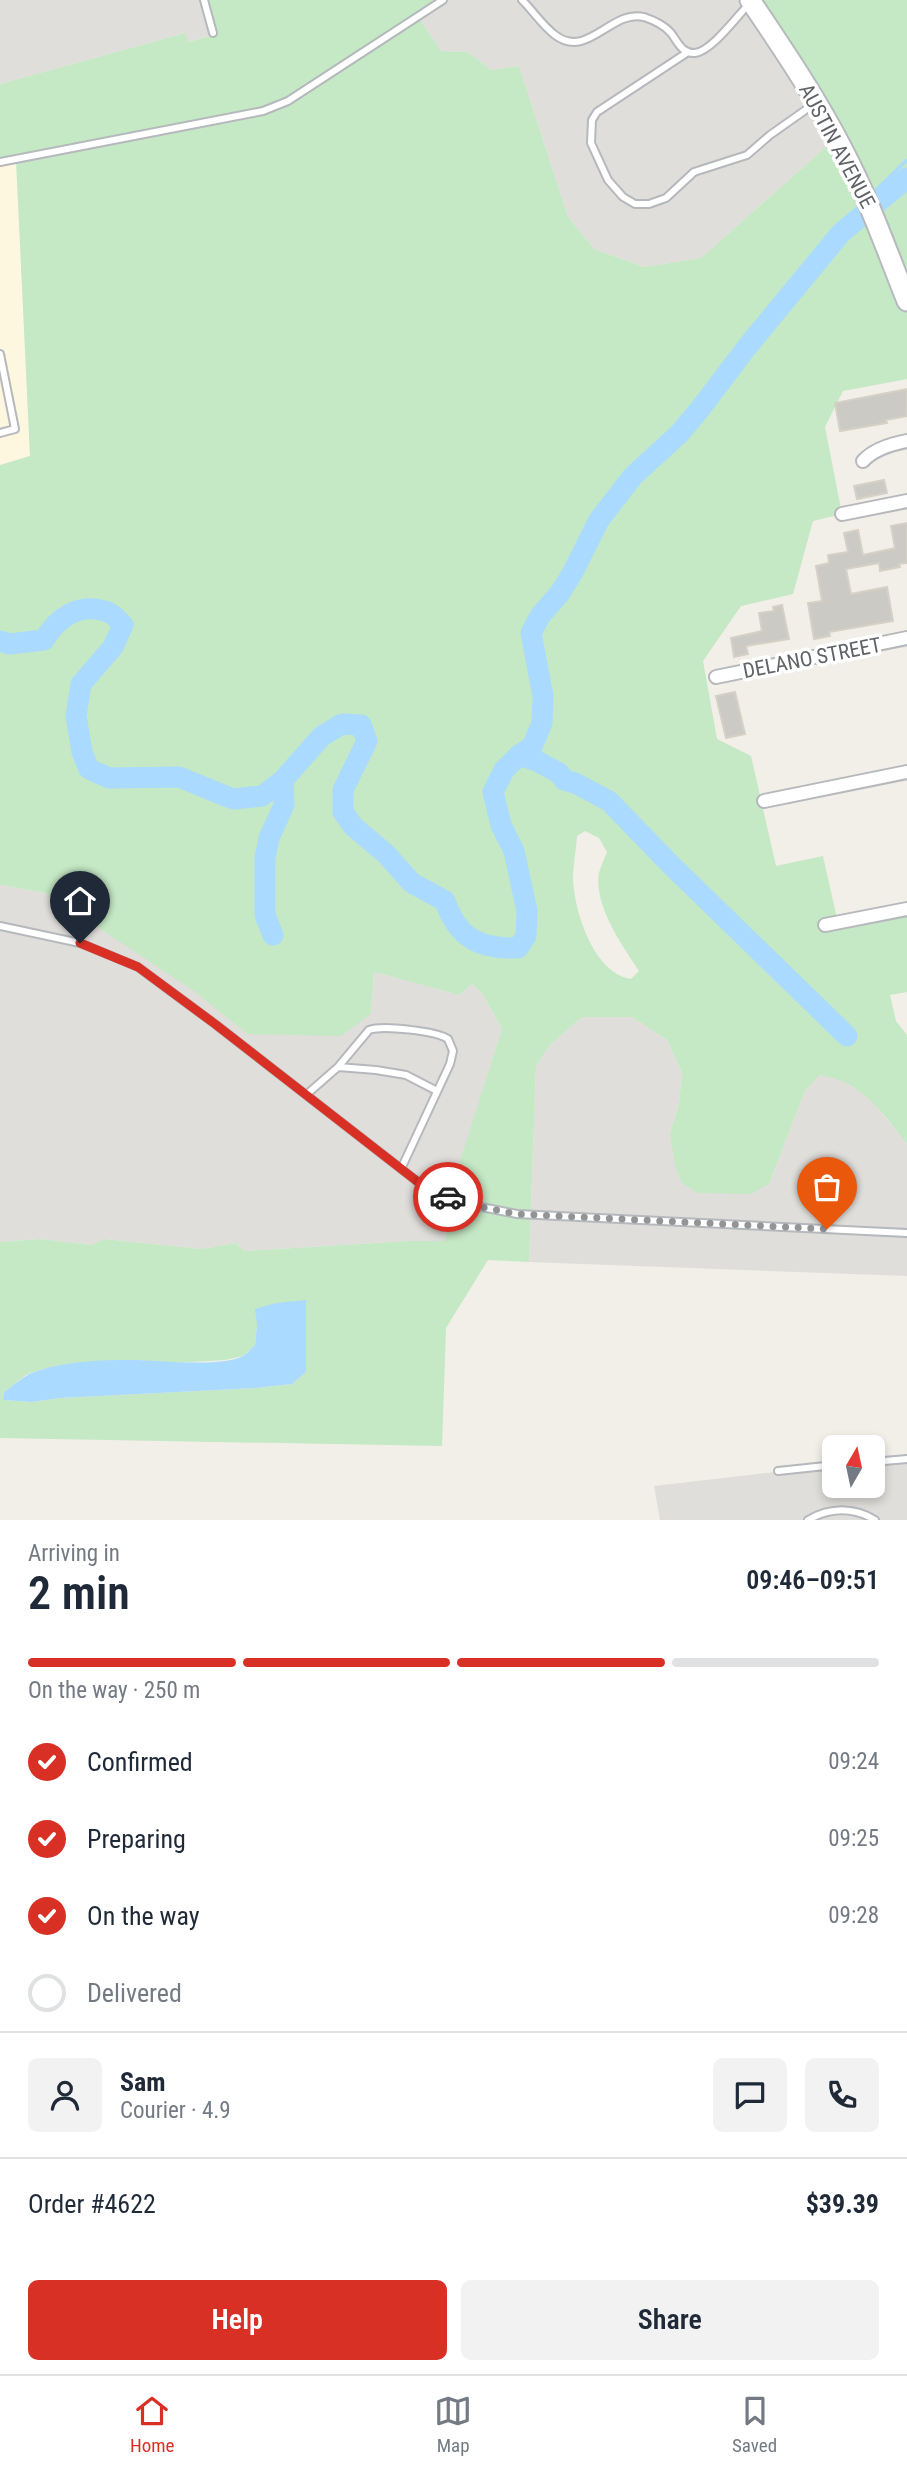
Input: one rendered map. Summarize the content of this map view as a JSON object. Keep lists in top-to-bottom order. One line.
{"streets":{"street":["AUSTIN AVENUE","DELANO STREET"]},"north":"top","page":{"heading":["2 min","Arriving in","09:46–09:51"],"panel":["Sam","Courier · 4.9","Order #4622","$39.39"],"bar":"On the way · 250 m","list":[["Confirmed","09:24"],["Preparing","09:25"],["On the way","09:28"],"Delivered"],"buttons":["Help","Share"],"tabs":["Home","Map","Saved"]}}
